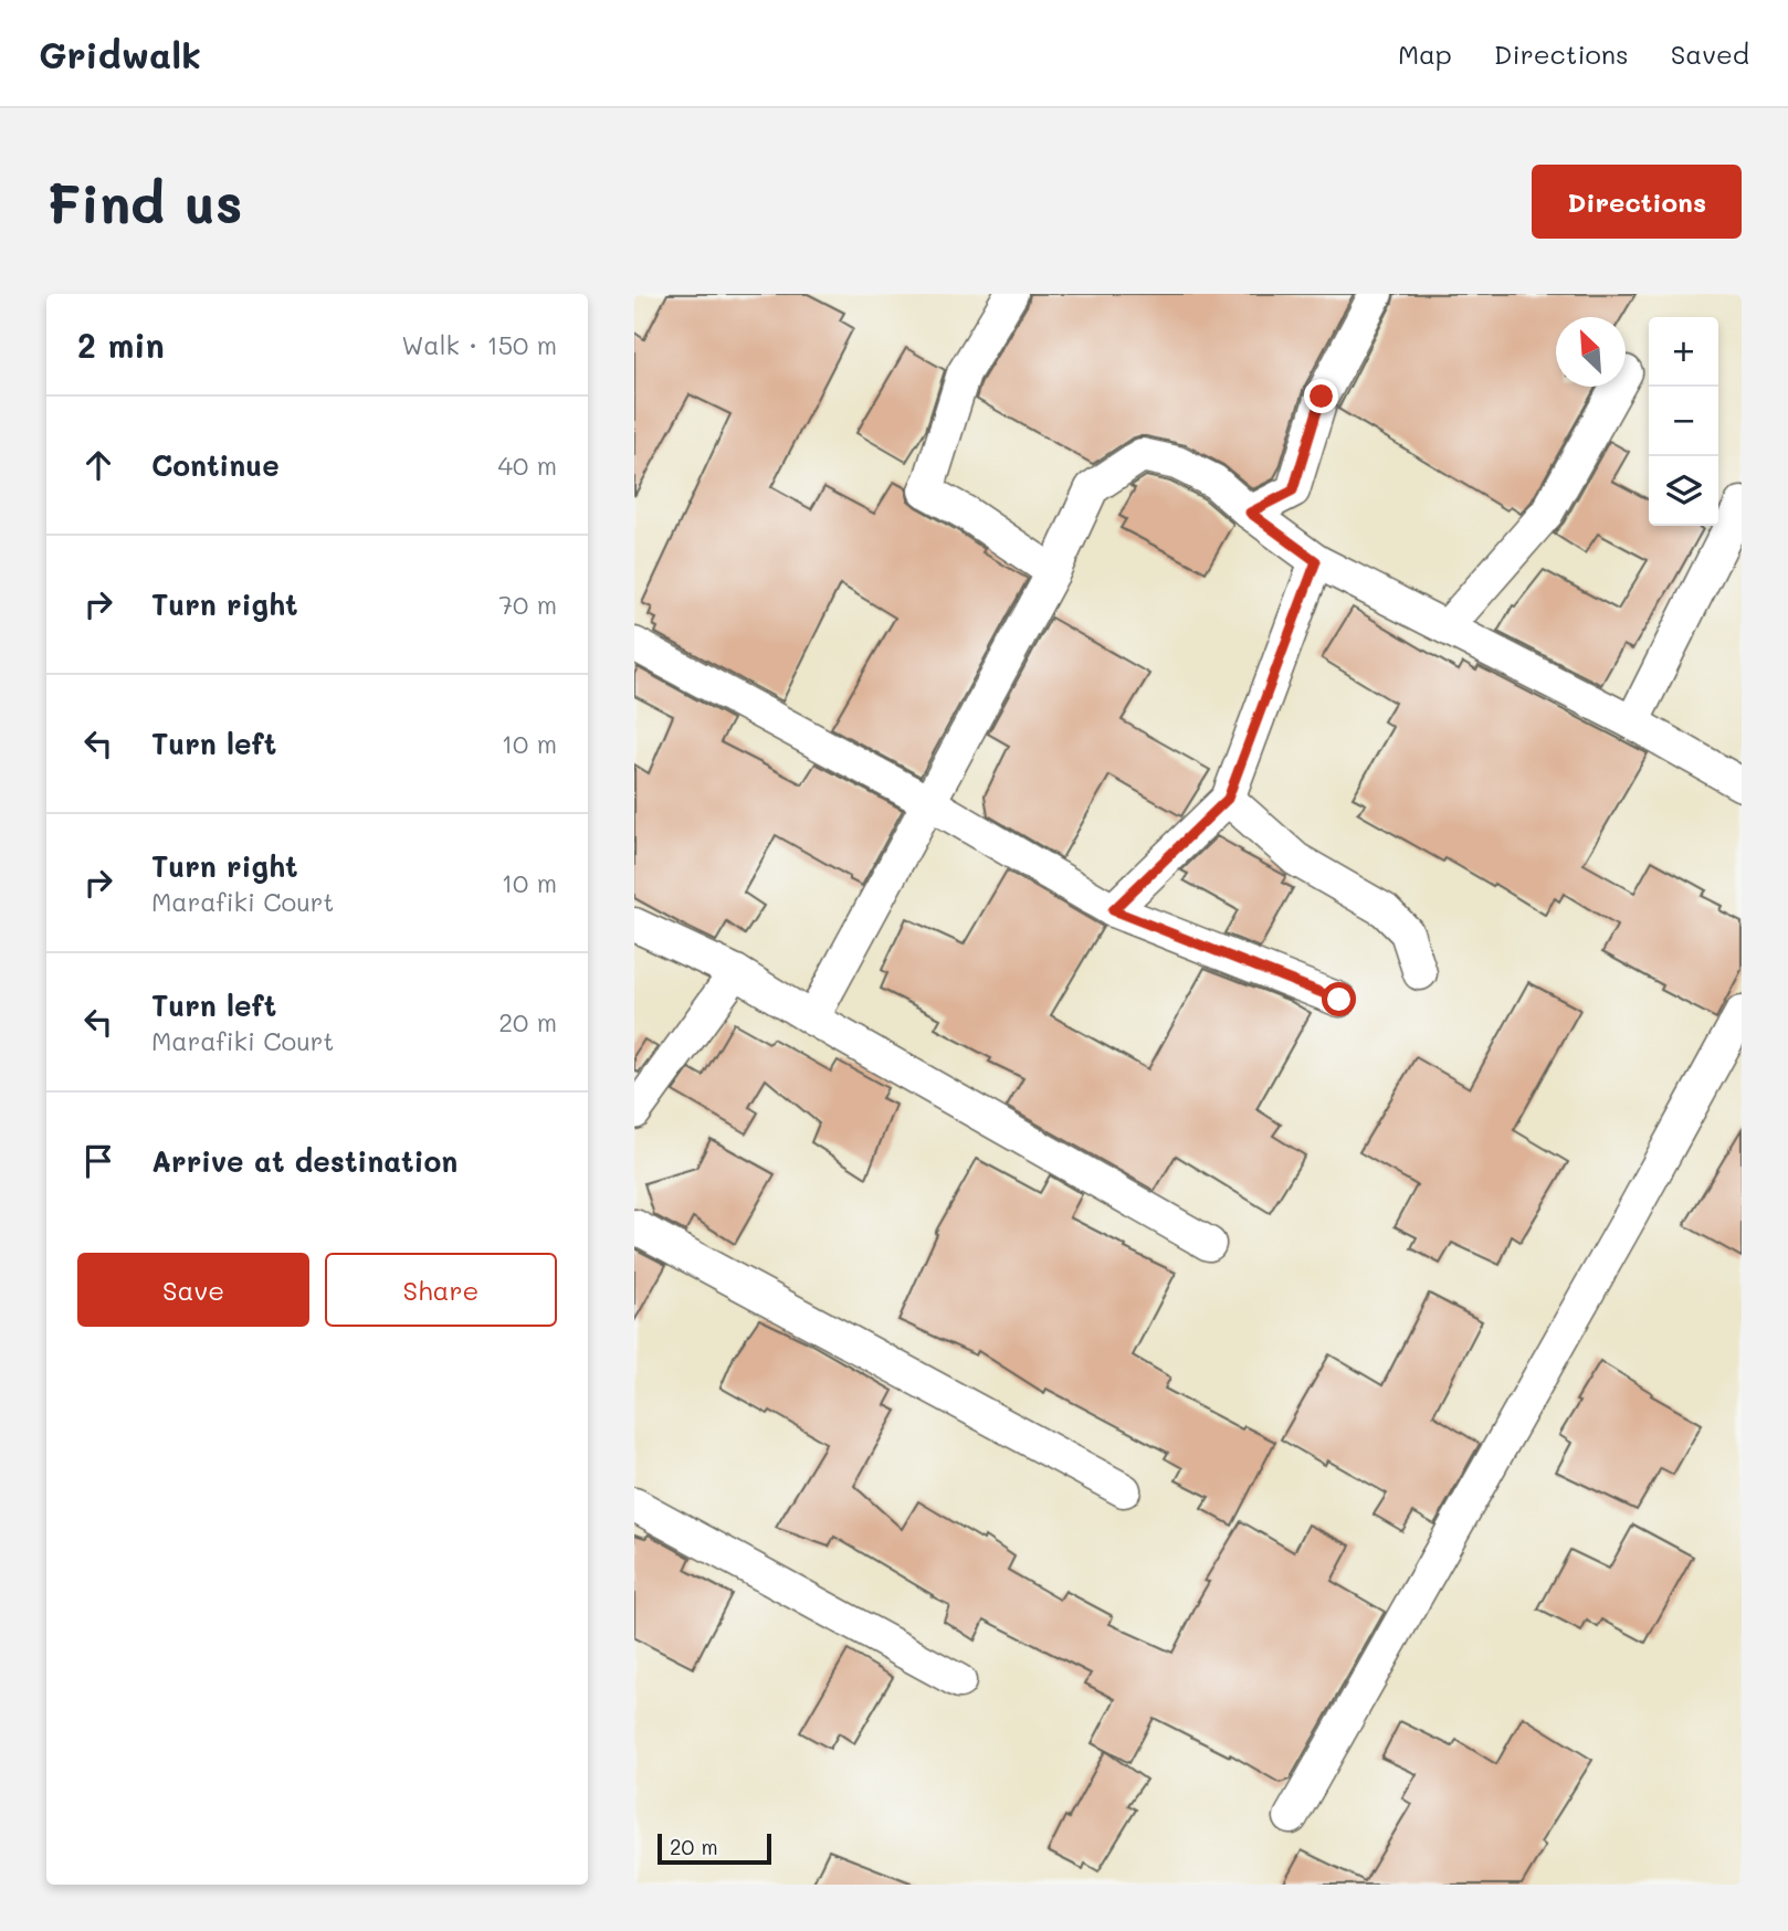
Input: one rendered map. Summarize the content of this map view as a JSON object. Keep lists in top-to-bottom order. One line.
{"scale_bar":"20 m","north":"top left","page":{"header":"Gridwalk","nav":["Map","Directions","Saved"],"buttons":["Directions",["Save","Share"]],"title":"Find us","heading":["2 min","Walk · 150 m"],"map_buttons":["+","−"],"list":[["Continue","40 m"],["Turn right","70 m"],["Turn left","10 m"],["Turn right","Marafiki Court","10 m"],["Turn left","Marafiki Court","20 m"],"Arrive at destination"],"scale":"20 m"}}
